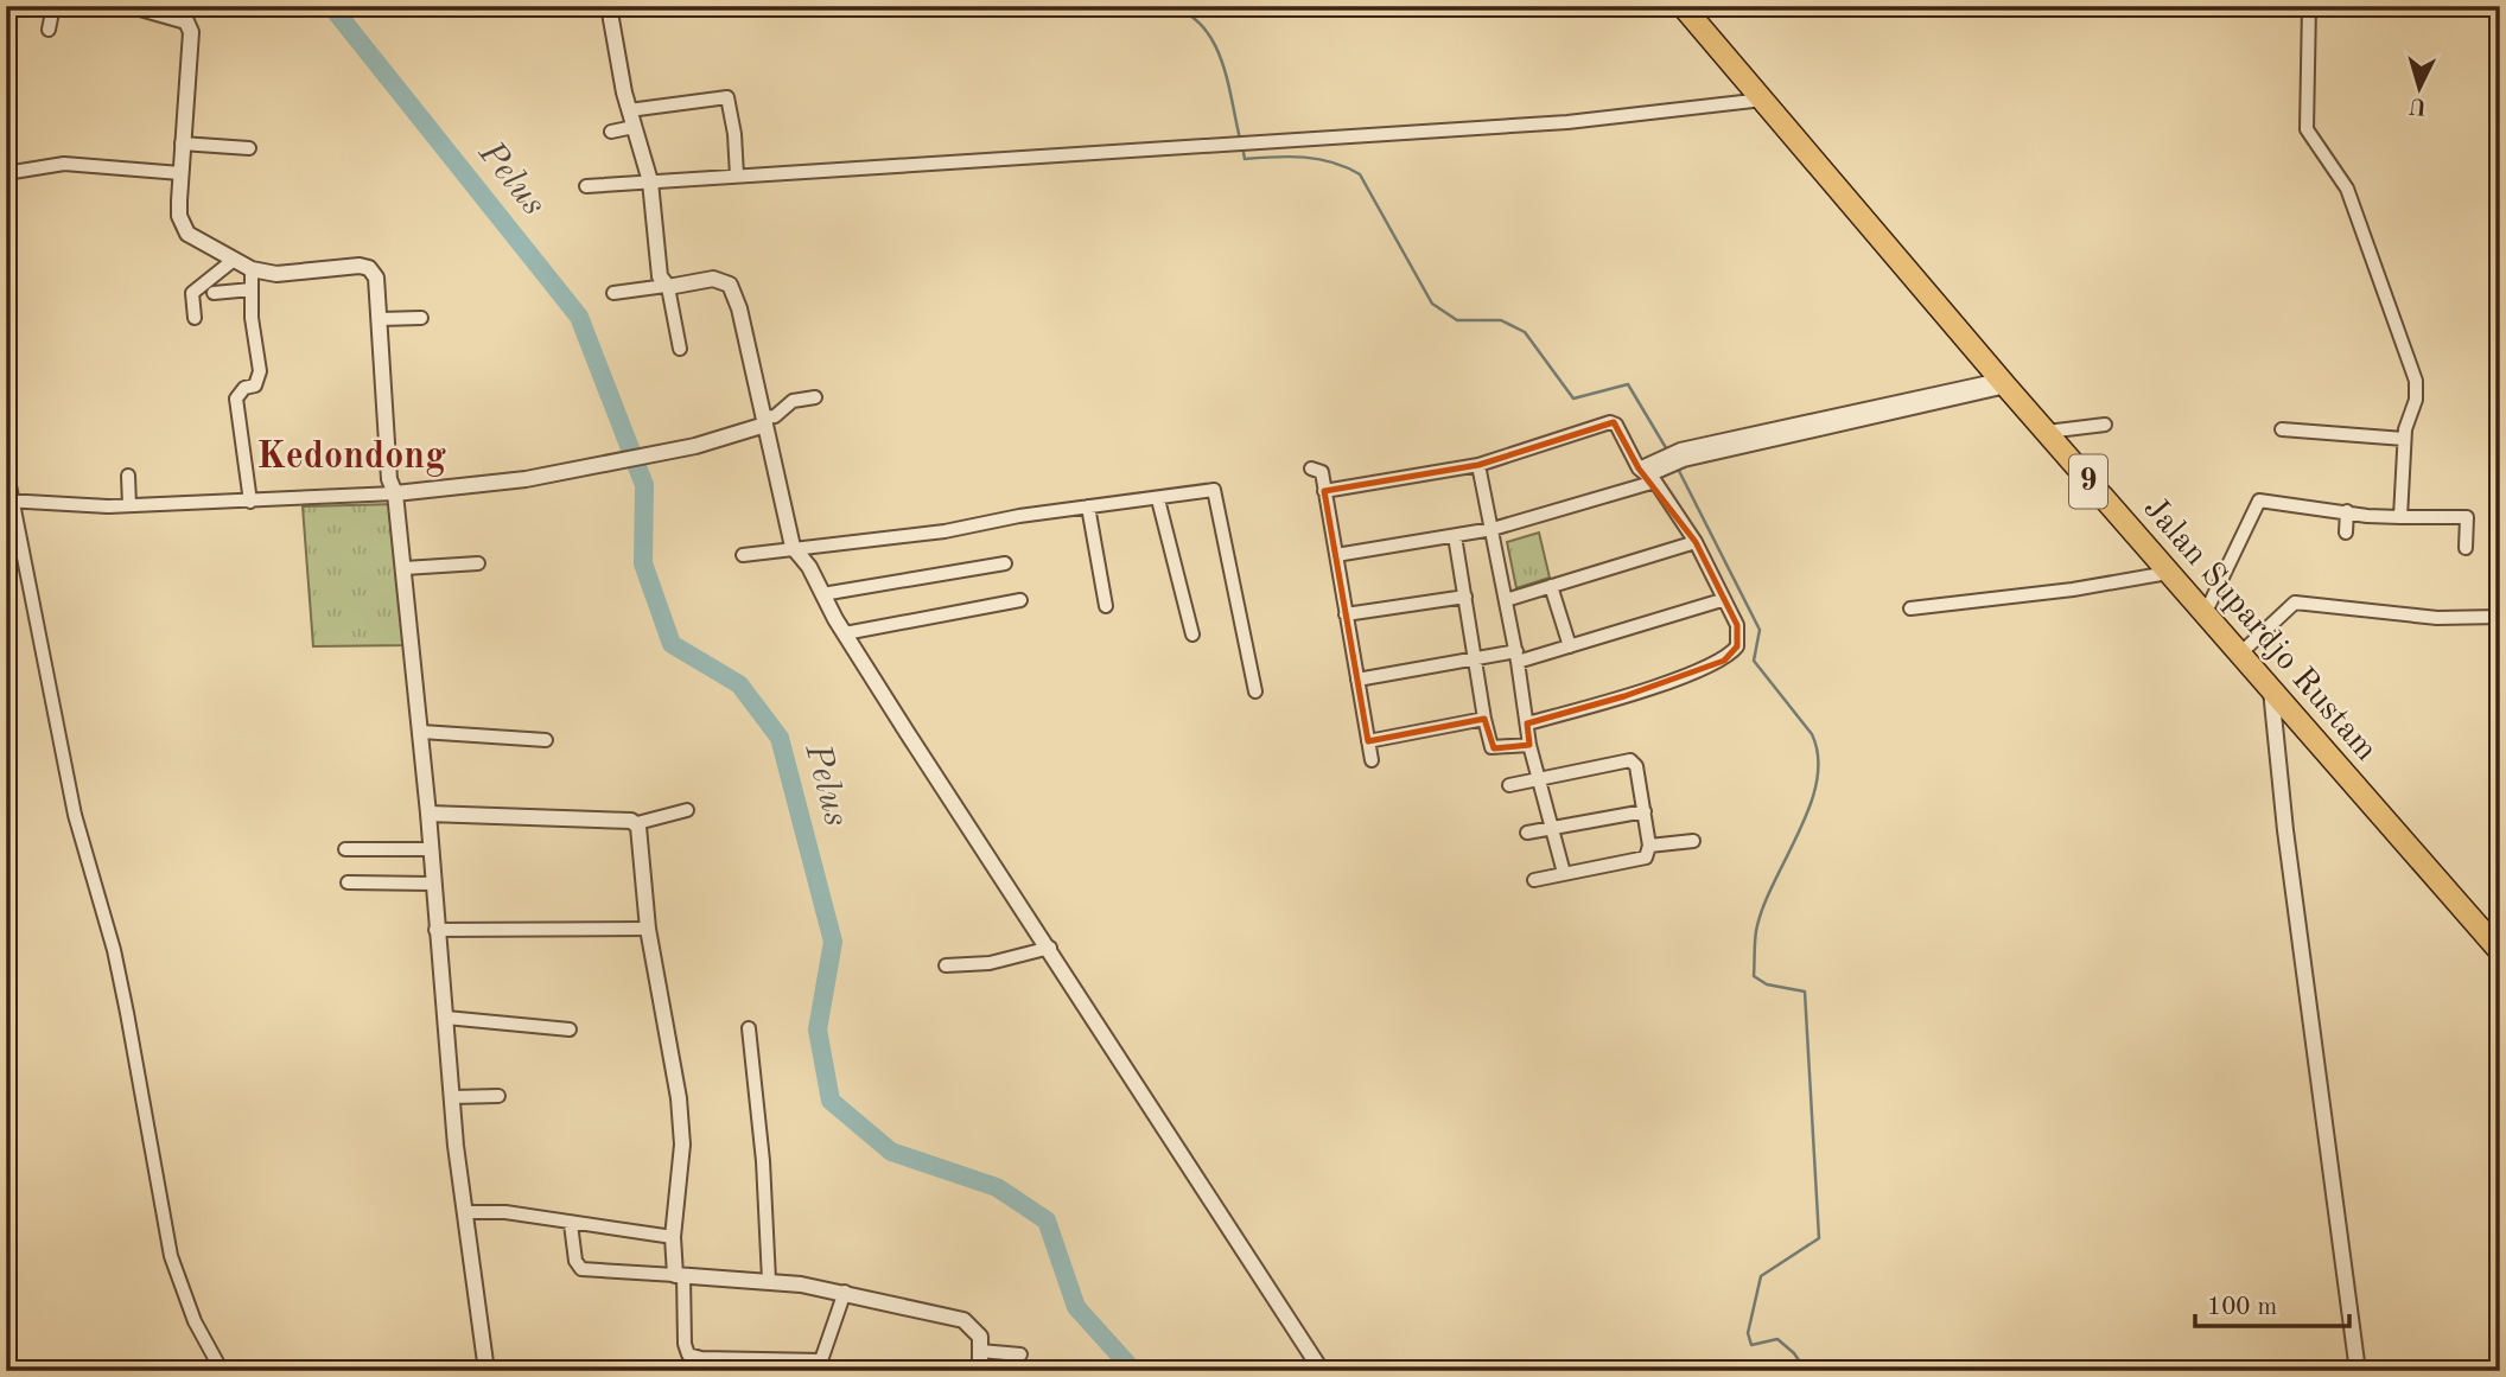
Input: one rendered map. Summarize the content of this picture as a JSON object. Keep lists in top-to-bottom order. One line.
{"streets":{"highway":["9","Jalan Supardjo Rustam"]},"districts":["Kedondong"],"water":["Pelus"],"scale_bar":"100 m","north":"bottom"}
